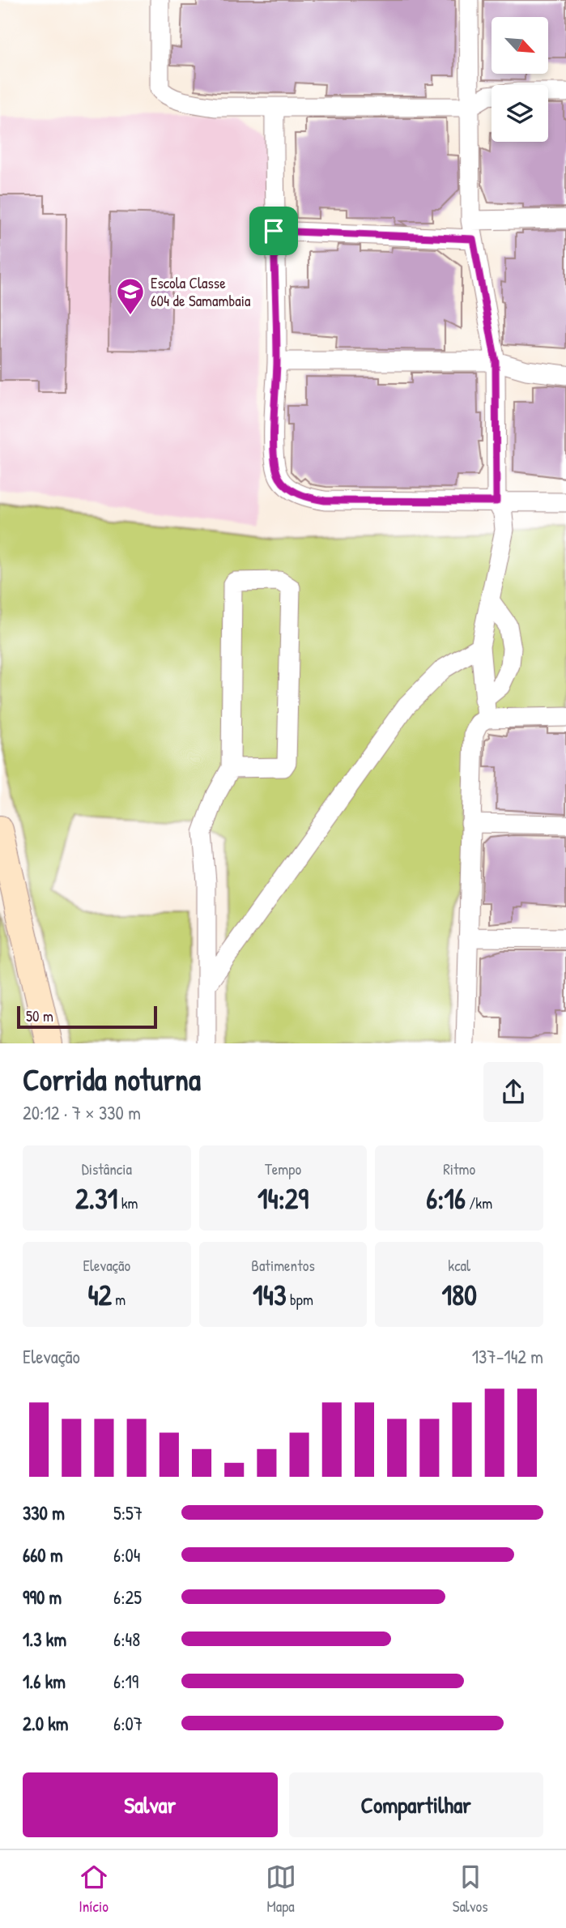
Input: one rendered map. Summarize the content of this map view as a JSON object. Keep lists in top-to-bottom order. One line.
{"places":{"school or university":["Escola Classe 604 de Samambaia"]},"scale_bar":"50 m","north":"bottom right","page":{"scale":"50 m","heading":["Corrida noturna","20:12 · 7 × 330 m"],"stats":[["Distância","2.31 km"],["Tempo","14:29"],["Ritmo","6:16 /km"],["Elevação","42 m"],["Batimentos","143 bpm"],["kcal","180"]],"chart":["Elevação","137–142 m"],"list":[{"name":"330 m","note":"5:57"},{"name":"660 m","note":"6:04"},{"name":"990 m","note":"6:25"},{"name":"1.3 km","note":"6:48"},{"name":"1.6 km","note":"6:19"},{"name":"2.0 km","note":"6:07"}],"buttons":["Salvar","Compartilhar"],"tabs":["Início","Mapa","Salvos"]}}
